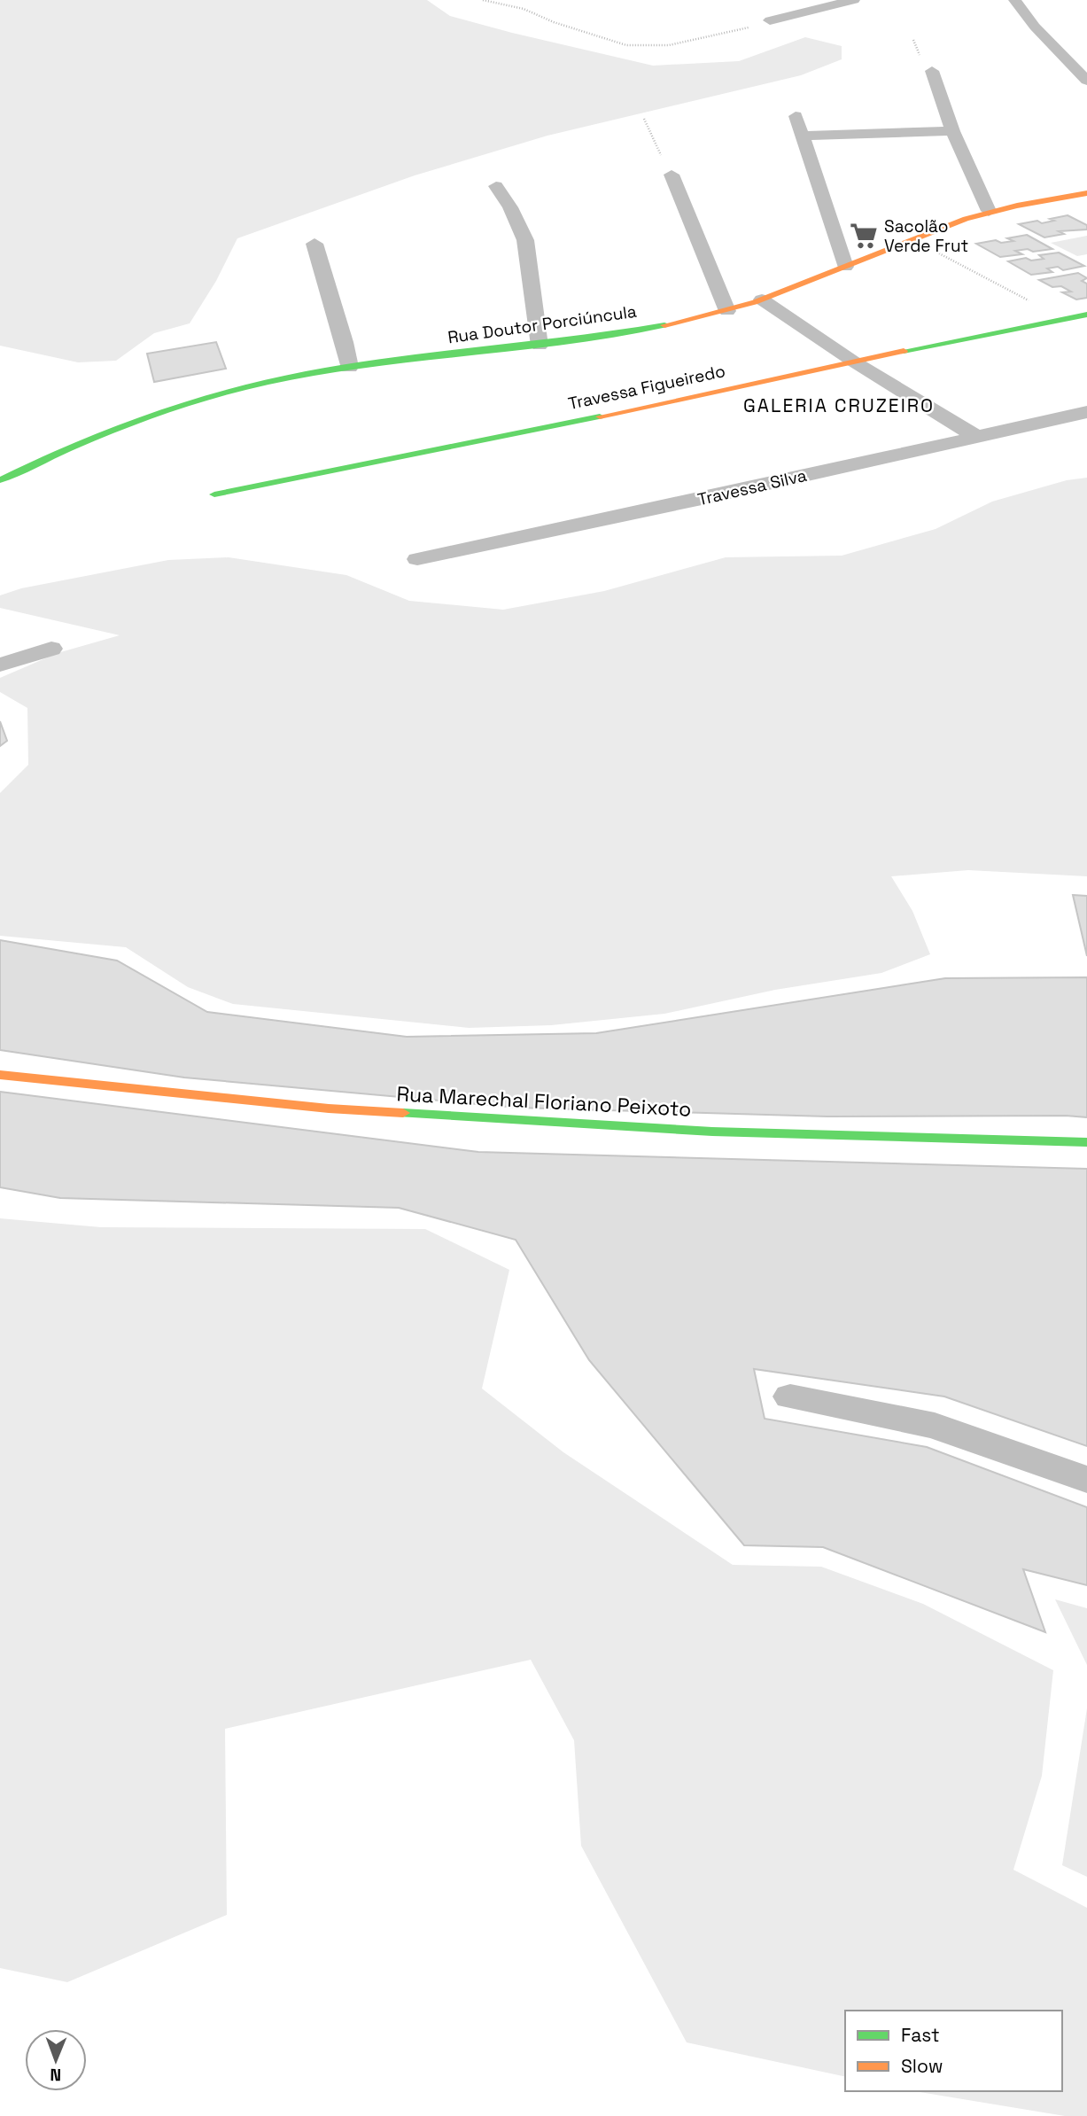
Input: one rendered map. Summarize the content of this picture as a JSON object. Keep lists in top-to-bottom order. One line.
{"streets":{"main road":["Rua Doutor Porciúncula","Travessa Figueiredo","Rua Marechal Floriano Peixoto"],"street":["Travessa Silva"]},"districts":["GALERIA CRUZEIRO"],"places":{"supermarket":["Sacolão Verde Frut"]},"legend":["Fast","Slow"],"north":"bottom"}
